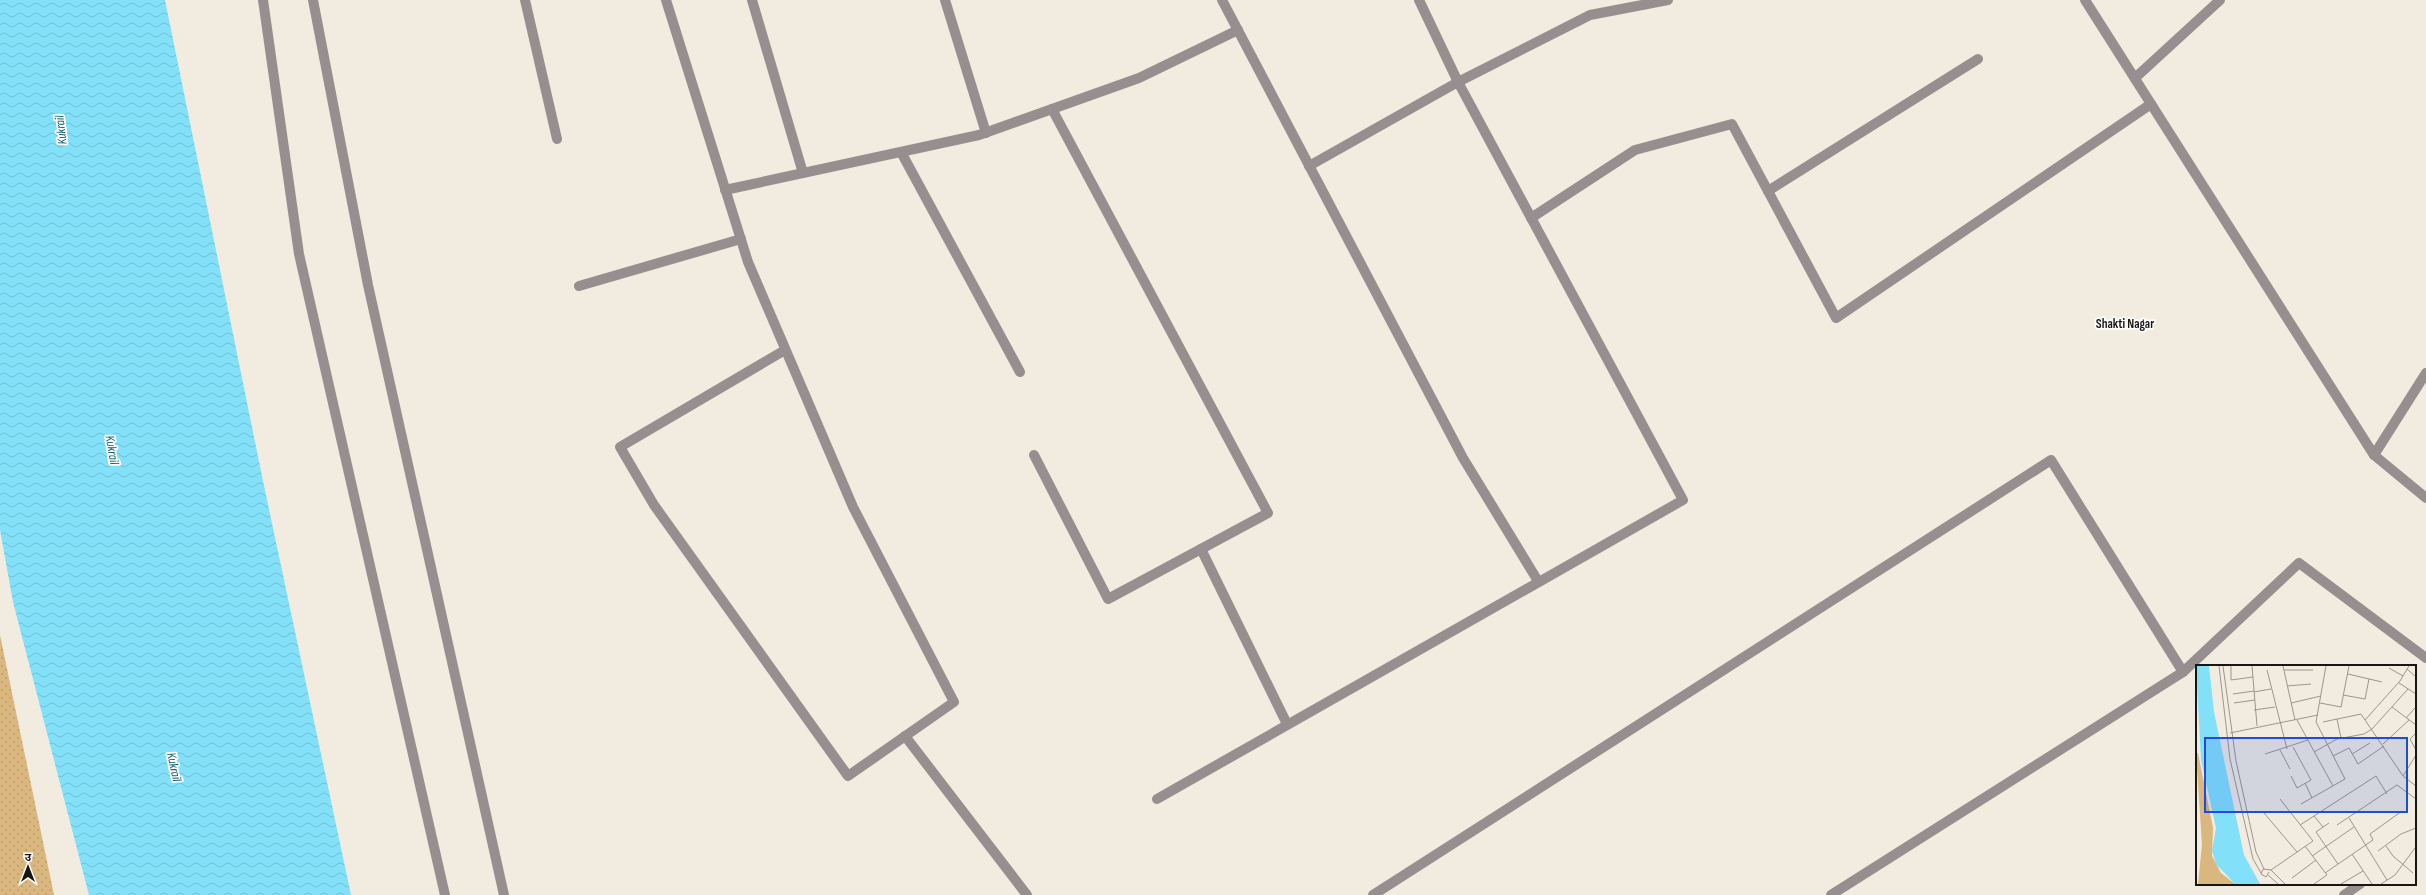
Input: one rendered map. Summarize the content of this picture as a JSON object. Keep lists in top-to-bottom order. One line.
{"districts":["Shakti Nagar"],"water":["Kukrail"],"north":"top"}
